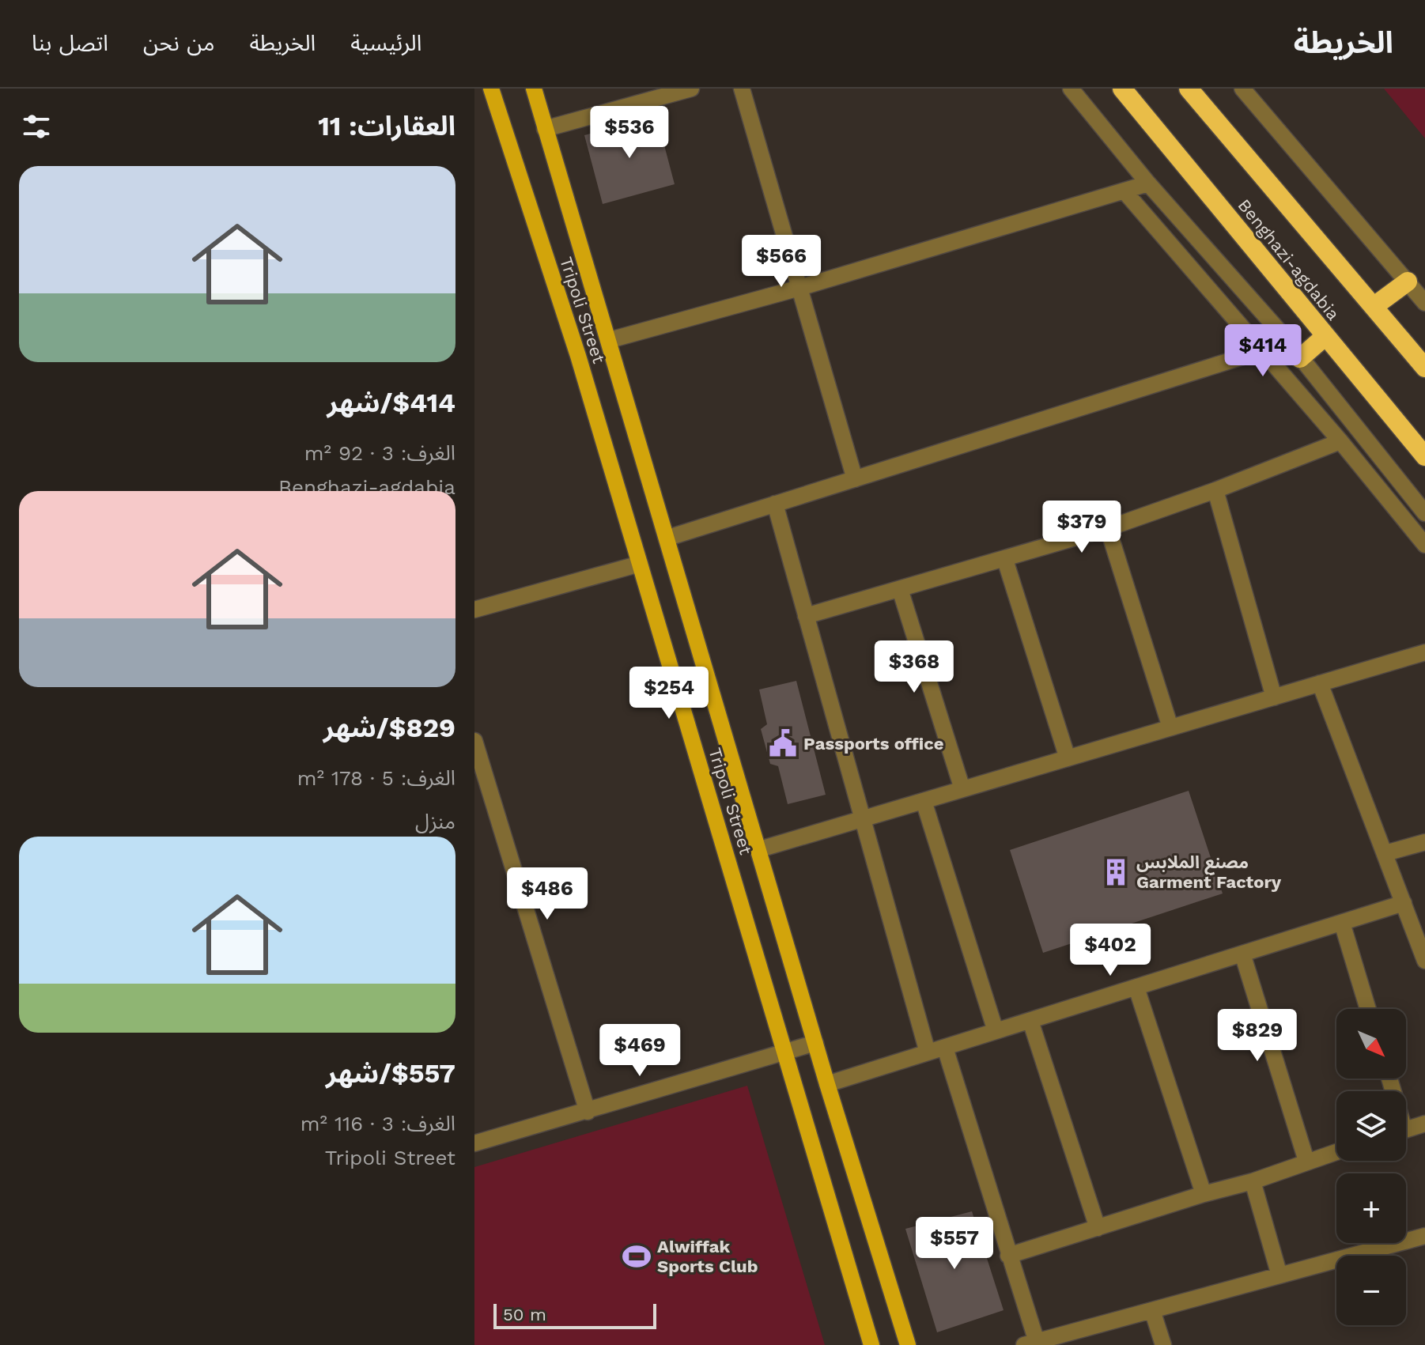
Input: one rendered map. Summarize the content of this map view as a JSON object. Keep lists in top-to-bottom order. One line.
{"streets":{"highway":["Benghazi-agdabia"],"main road":["Tripoli Street"]},"places":{"public building":["Passports office"],"building":["مصنع الملابس Garment Factory"],"sports":["Alwiffak Sports Club"]},"scale_bar":"50 m","north":"bottom right","page":{"header":"الخريطة","nav":["الرئيسية","الخريطة","من نحن","اتصل بنا"],"heading":"العقارات: 11","price":["$536","$566","$414","$379","$368","$254","$486","$402","$829","$469","$557"],"list":[{"name":"$414/شهر","note":"الغرف: 3 · 92 m² · Benghazi-agdabia"},{"name":"$829/شهر","note":"الغرف: 5 · 178 m² · منزل"},{"name":"$557/شهر","note":"الغرف: 3 · 116 m² · Tripoli Street"}],"map_buttons":["+","−"],"scale":"50 m"}}
